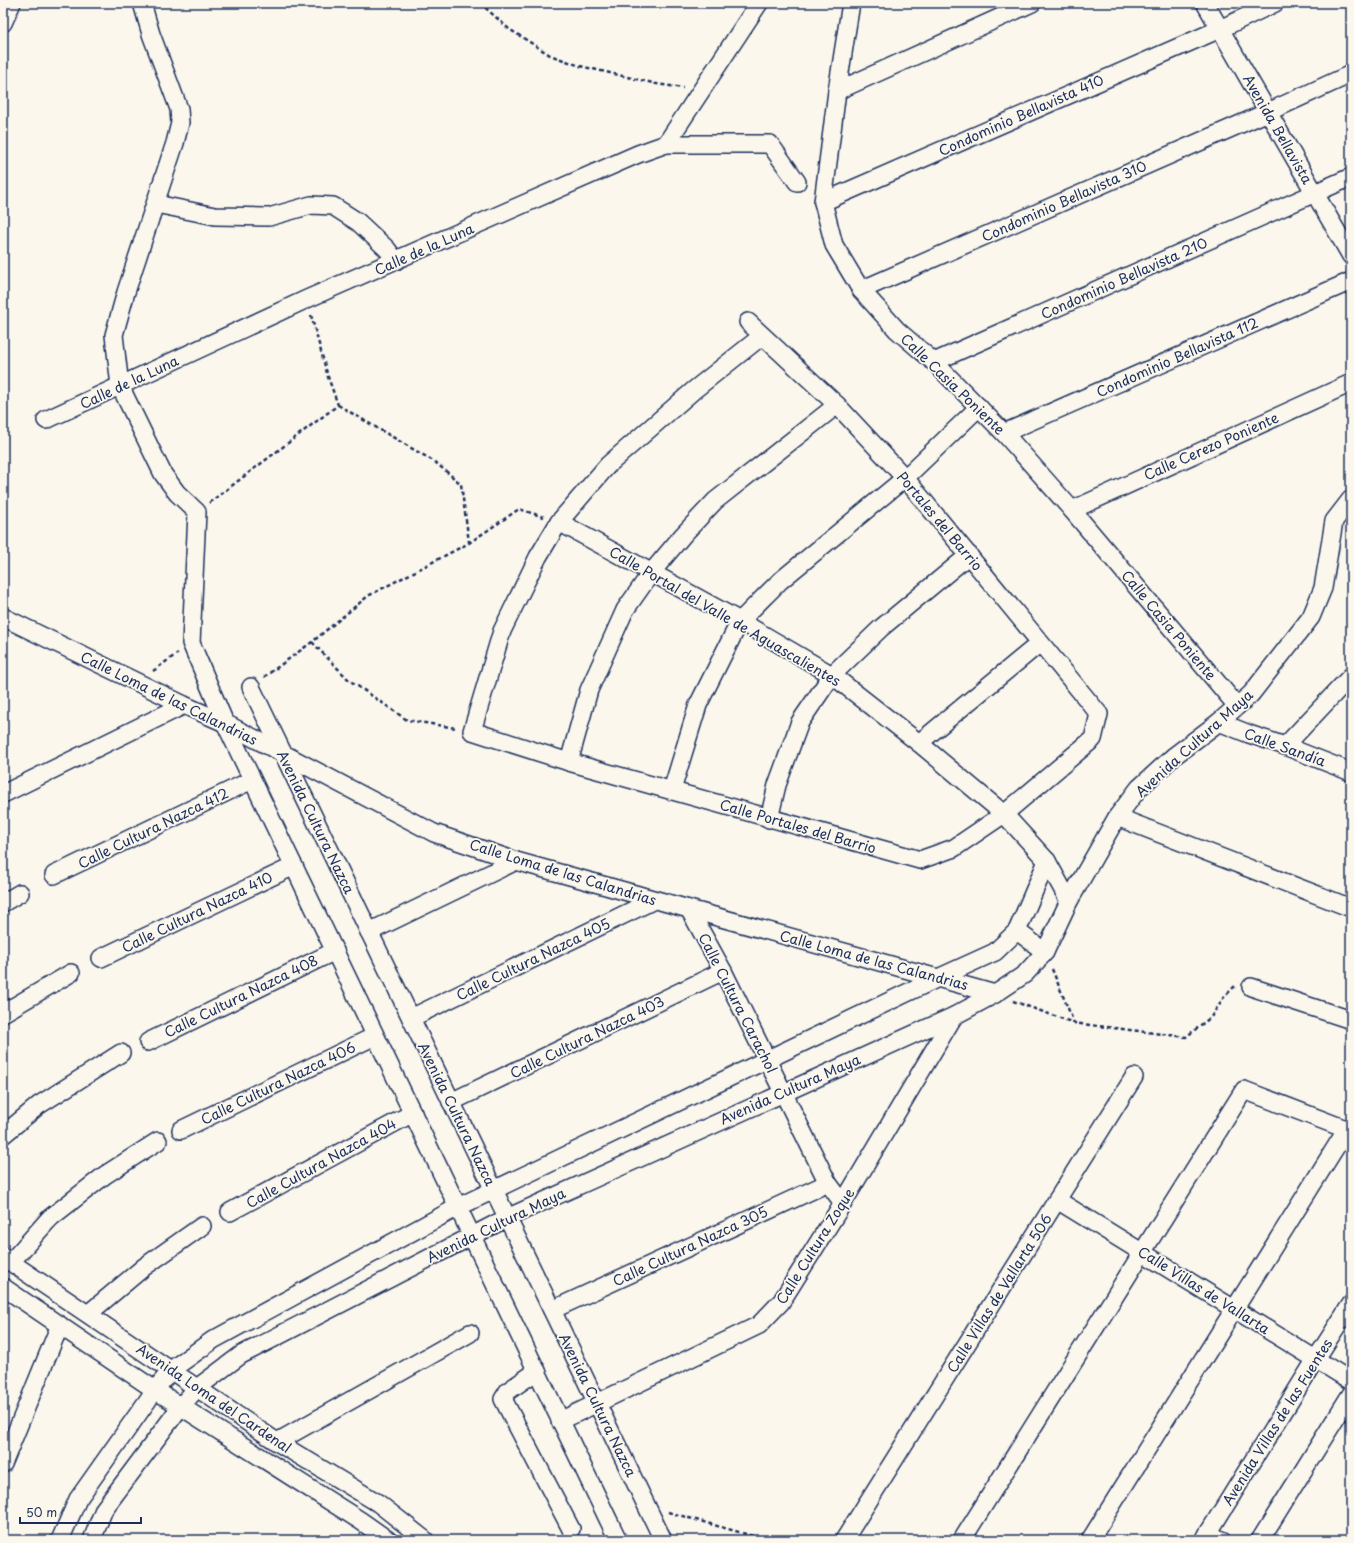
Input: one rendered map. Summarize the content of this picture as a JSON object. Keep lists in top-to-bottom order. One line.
{"streets":{"street":["Condominio Bellavista 410","Avenida Bellavista","Condominio Bellavista 310","Calle de la Luna","Condominio Bellavista 210","Condominio Bellavista 112","Calle Casia Poniente","Calle Cerezo Poniente","Portales del Barrio","Calle Portal del Valle de Aguascalientes","Calle Loma de las Calandrias","Avenida Cultura Maya","Calle Sandía","Avenida Cultura Nazca","Calle Portales del Barrio","Calle Cultura Nazca 412","Calle Cultura Nazca 410","Calle Cultura Nazca 405","Calle Cultura Nazca 408","Calle Cultura Carachol","Calle Cultura Nazca 403","Calle Cultura Nazca 406","Calle Cultura Nazca 404","Calle Cultura Nazca 305","Calle Cultura Zoque","Calle Villas de Vallarta","Calle Villas de Vallarta 506","Avenida Loma del Cardenal","Avenida Villas de las Fuentes"]},"crossings":[["Condominio Bellavista 410","Avenida Bellavista"],["Condominio Bellavista 410","Calle Casia Poniente"],["Avenida Bellavista","Condominio Bellavista 310"],["Avenida Bellavista","Condominio Bellavista 210"],["Condominio Bellavista 310","Calle Casia Poniente"],["Condominio Bellavista 210","Calle Casia Poniente"],["Condominio Bellavista 112","Calle Casia Poniente"],["Calle Casia Poniente","Calle Cerezo Poniente"],["Calle Casia Poniente","Avenida Cultura Maya"],["Portales del Barrio","Calle Portales del Barrio"],["Calle Portal del Valle de Aguascalientes","Avenida Cultura Maya"],["Calle Portal del Valle de Aguascalientes","Calle Portales del Barrio"],["Calle Loma de las Calandrias","Avenida Cultura Maya"],["Calle Loma de las Calandrias","Avenida Cultura Nazca"],["Calle Loma de las Calandrias","Calle Cultura Nazca 405"],["Calle Loma de las Calandrias","Calle Cultura Carachol"],["Avenida Cultura Maya","Calle Sandía"],["Avenida Cultura Maya","Avenida Cultura Nazca"],["Avenida Cultura Maya","Calle Cultura Carachol"],["Avenida Cultura Maya","Calle Cultura Zoque"],["Avenida Cultura Maya","Avenida Loma del Cardenal"],["Avenida Cultura Nazca","Calle Cultura Nazca 405"],["Avenida Cultura Nazca","Calle Cultura Nazca 403"],["Avenida Cultura Nazca","Calle Cultura Nazca 305"],["Avenida Cultura Nazca","Calle Cultura Zoque"],["Calle Cultura Carachol","Calle Cultura Nazca 403"],["Calle Cultura Carachol","Calle Cultura Nazca 305"],["Calle Cultura Carachol","Calle Cultura Zoque"],["Calle Villas de Vallarta","Calle Villas de Vallarta 506"],["Calle Villas de Vallarta","Avenida Villas de las Fuentes"]],"scale_bar":"50 m"}
